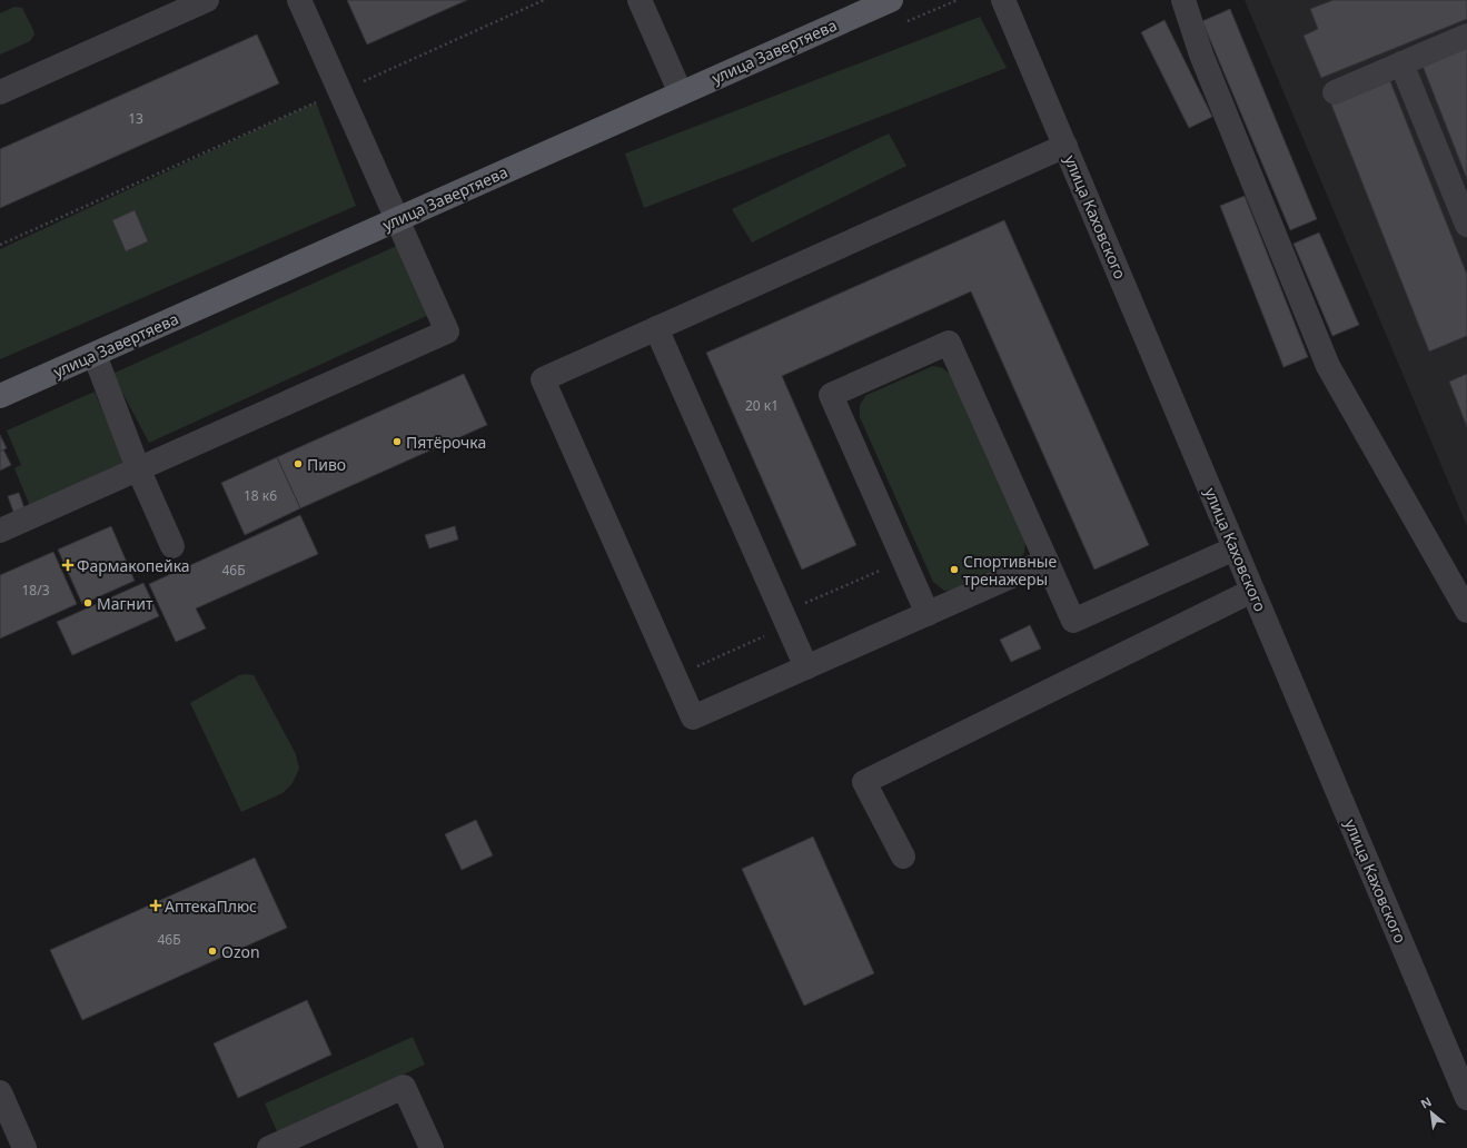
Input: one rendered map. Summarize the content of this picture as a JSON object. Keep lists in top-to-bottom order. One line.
{"streets":{"main road":["улица Завертяева"],"street":["улица Каховского"]},"places":{"other":["Пятёрочка","Пиво","Спортивные тренажеры","Магнит","Ozon"],"health":["Фармакопейка","АптекаПлюс"]},"house_numbers":["13","20 к1","18 к6","46Б","18/3","46Б"],"north":"top left"}
